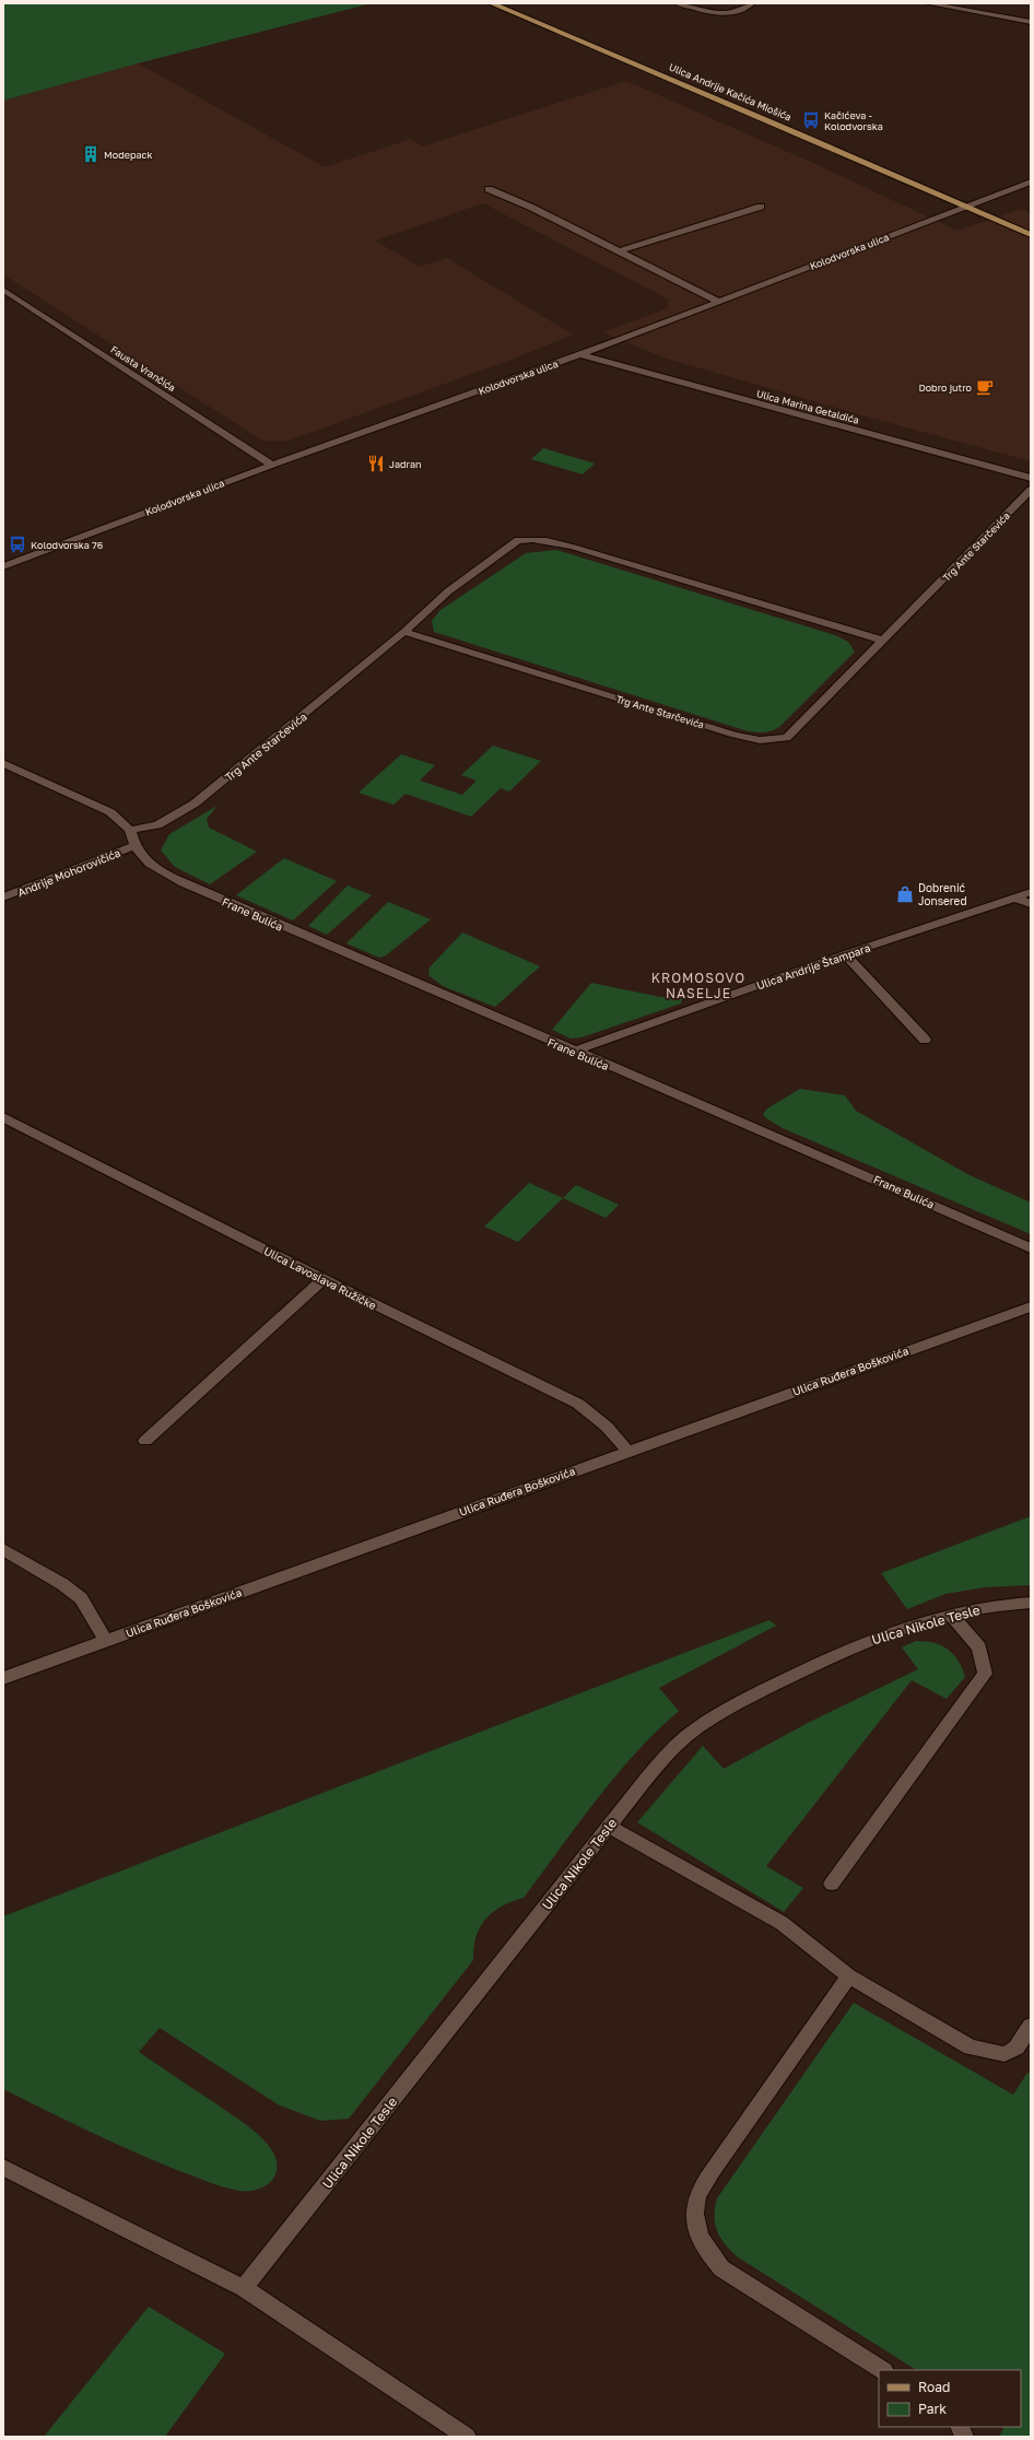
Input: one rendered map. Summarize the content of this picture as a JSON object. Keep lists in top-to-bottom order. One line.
{"streets":{"main road":["Ulica Andrije Kačića Miošića"],"street":["Kolodvorska ulica","Fausta Vrančića","Ulica Marina Getaldića","Trg Ante Starčevića","Andrije Mohorovičića","Frane Bulića","Ulica Andrije Štampara","Ulica Lavoslava Ružičke","Ulica Ruđera Boškovića","Ulica Nikole Tesle"]},"crossings":[["Ulica Andrije Kačića Miošića","Kolodvorska ulica"],["Kolodvorska ulica","Fausta Vrančića"],["Kolodvorska ulica","Ulica Marina Getaldića"],["Andrije Mohorovičića","Frane Bulića"],["Frane Bulića","Ulica Andrije Štampara"],["Ulica Lavoslava Ružičke","Ulica Ruđera Boškovića"]],"districts":["KROMOSOVO NASELJE"],"places":{"bus stop":["Kačićeva - Kolodvorska","Kolodvorska 76"],"building":["Modepack"],"cafe":["Dobro jutro"],"restaurant":["Jadran"],"shop":["Dobrenić Jonsered"]},"legend":["Road","Park"]}
